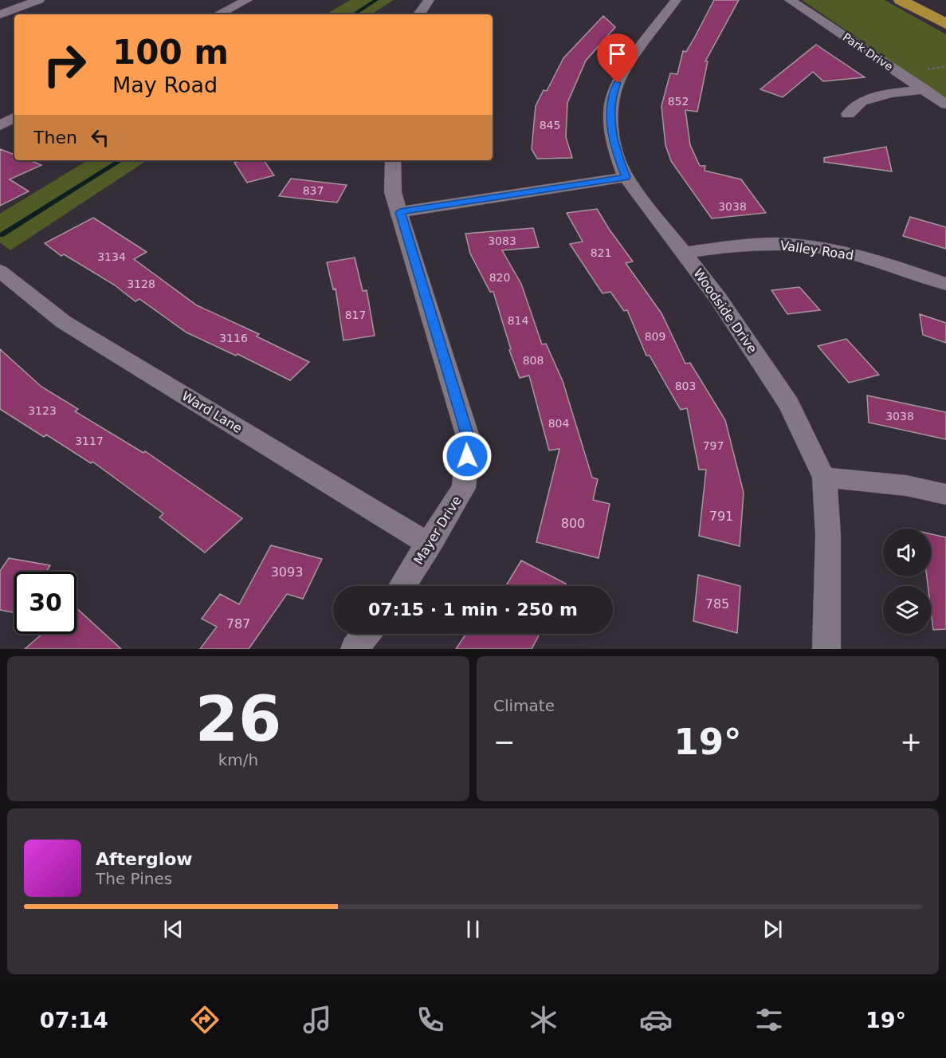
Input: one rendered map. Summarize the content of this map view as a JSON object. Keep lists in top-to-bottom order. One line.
{"streets":{"street":["Park Drive","Valley Road","Woodside Drive","Ward Lane","Mayer Drive"]},"crossings":[["Valley Road","Woodside Drive"],["Ward Lane","Mayer Drive"]],"house_numbers":["852","845","837","3038","3083","821","3134","820","3128","817","814","809","3116","808","803","3123","3038","804","3117","797","791","800","3093","785","787"],"page":{"turn":["100 m","May Road"],"then":"Then","limit":"30","trip":"07:15 · 1 min · 250 m","tile":[["26","km/h"],"Climate"],"heat":["−","19°","+"],"song":["Afterglow","The Pines"],"tabs":["07:14","19°"]}}
